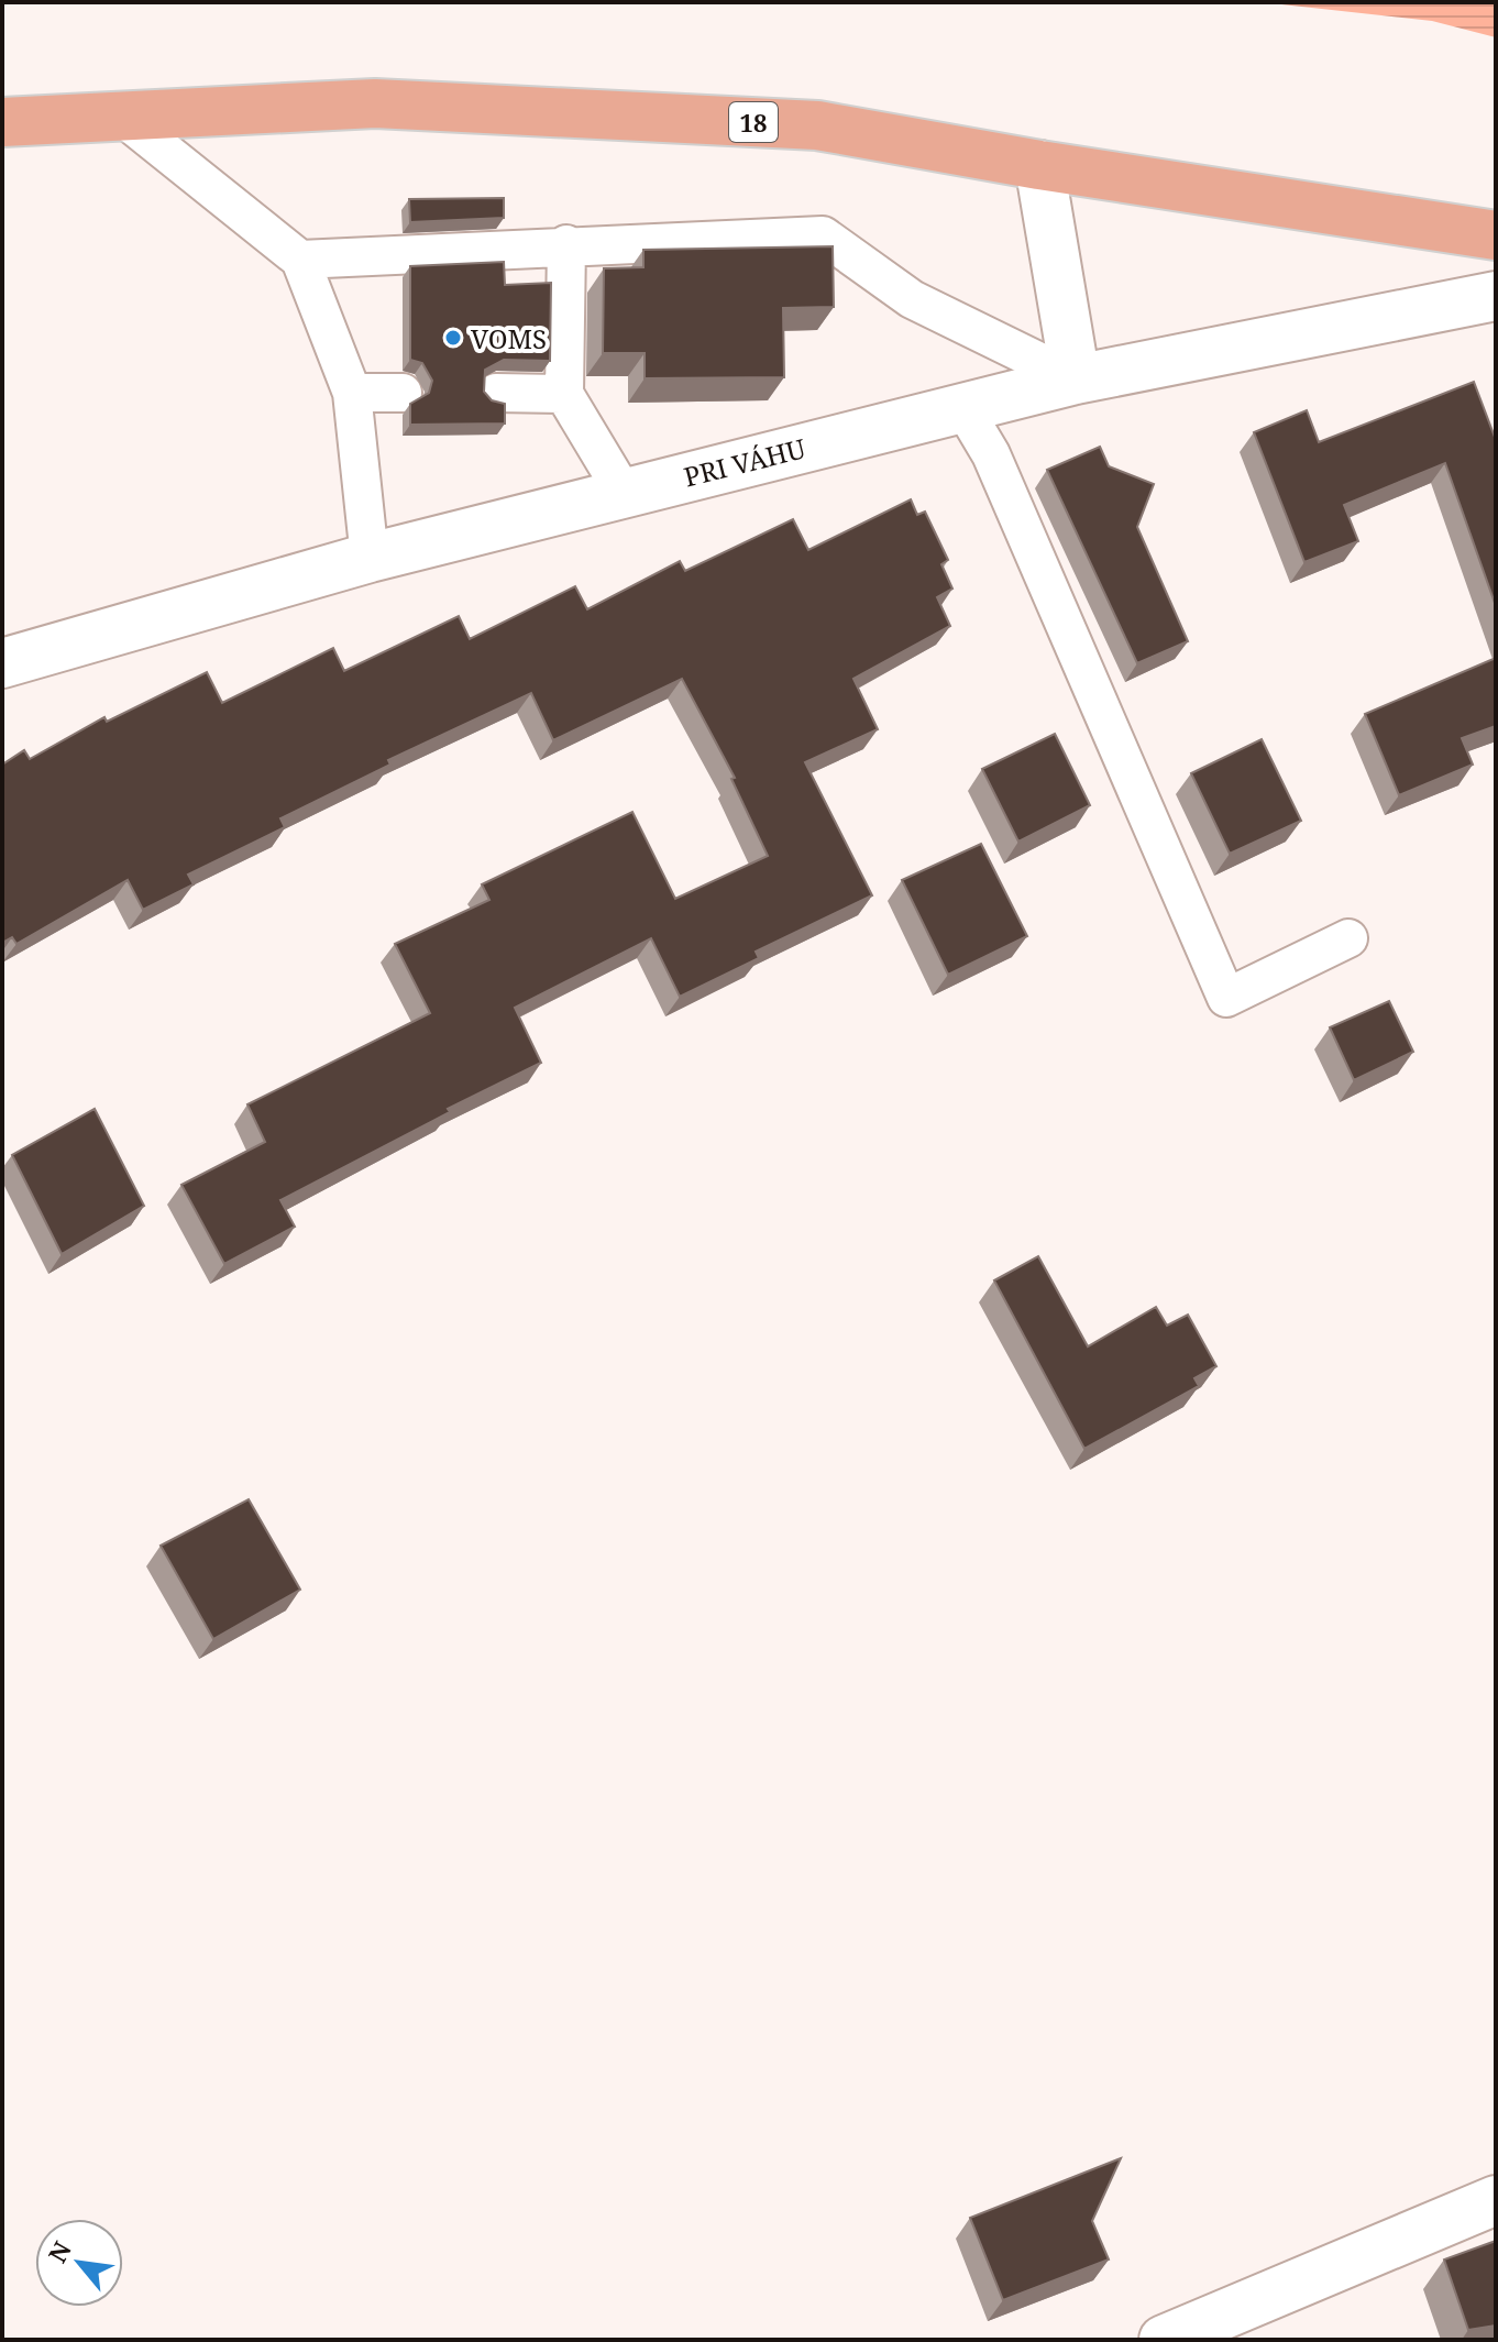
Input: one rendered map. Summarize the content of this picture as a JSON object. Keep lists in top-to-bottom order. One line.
{"streets":{"main road":["18"],"street":["PRI VÁHU"]},"places":["VOMS"],"north":"top left"}
